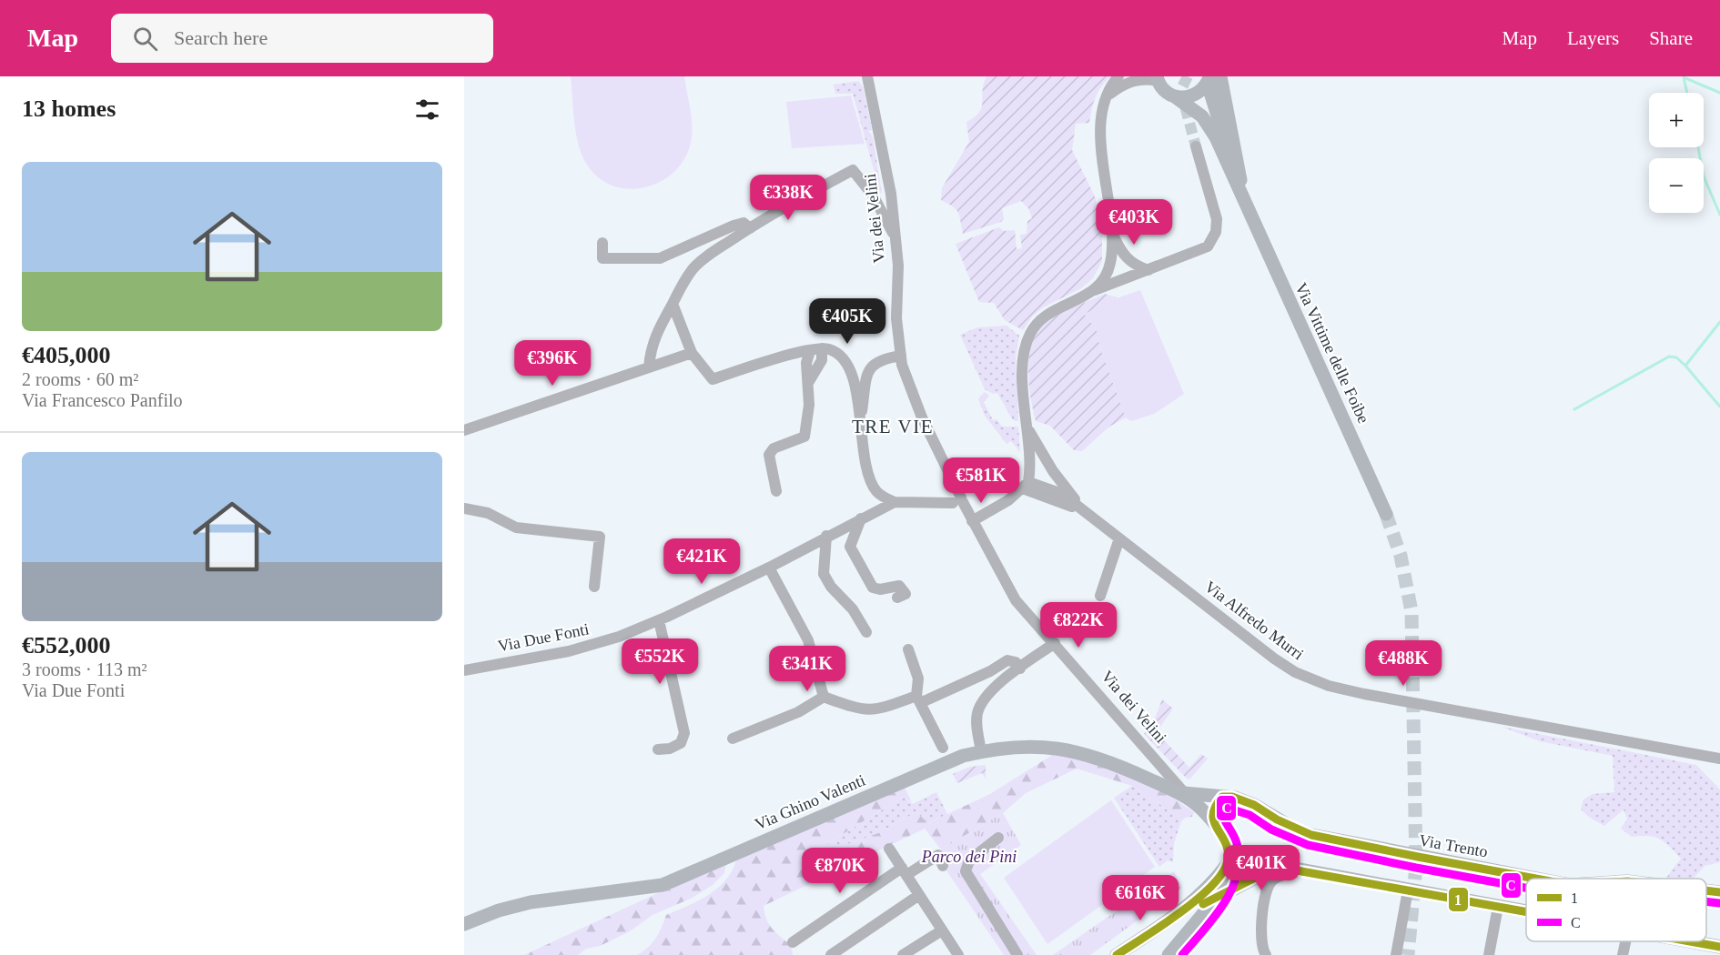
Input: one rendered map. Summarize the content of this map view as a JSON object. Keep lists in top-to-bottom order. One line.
{"streets":{"main road":["Via Vittime delle Foibe","Via Ghino Valenti","Via Trento"],"street":["Via dei Velini","Via Alfredo Murri","Via Due Fonti"]},"crossings":[["Via dei Velini","Via Due Fonti"],["Via dei Velini","Via Ghino Valenti"],["Via dei Velini","Via Trento"]],"districts":["TRE VIE"],"parks":["Parco dei Pini"],"lines":["transit line 1","transit line C"],"legend":["1","C"],"page":{"header":"Map","search":"Search here","nav":["Map","Layers","Share"],"heading":"13 homes","map_buttons":["+","−"],"list":[{"name":"€405,000","note":"2 rooms · 60 m² · Via Francesco Panfilo"},{"name":"€552,000","note":"3 rooms · 113 m² · Via Due Fonti"}],"price":["€338K","€403K","€405K","€396K","€581K","€421K","€822K","€552K","€488K","€341K","€401K","€870K","€616K"]}}
